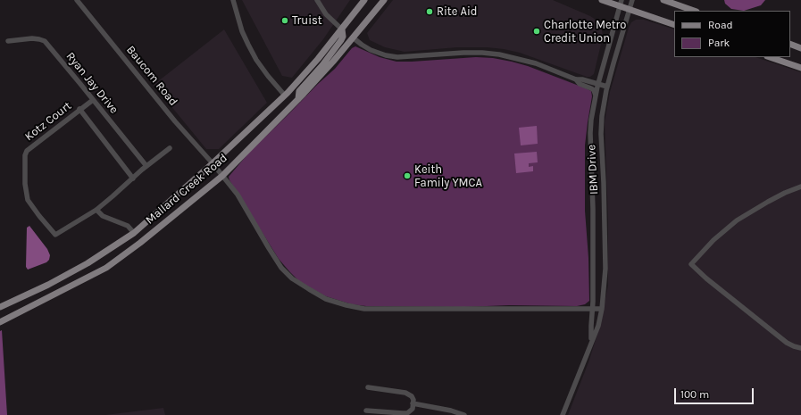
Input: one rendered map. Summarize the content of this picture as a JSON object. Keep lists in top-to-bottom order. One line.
{"streets":{"main road":["Mallard Creek Road"],"street":["Baucom Road","Ryan Jay Drive","Kotz Court","IBM Drive"]},"crossings":[["Baucom Road","IBM Drive"],["Baucom Road","Mallard Creek Road"],["Ryan Jay Drive","Kotz Court"]],"places":["Rite Aid","Truist","Charlotte Metro Credit Union","Keith Family YMCA"],"legend":["Road","Park"],"scale_bar":"100 m"}
